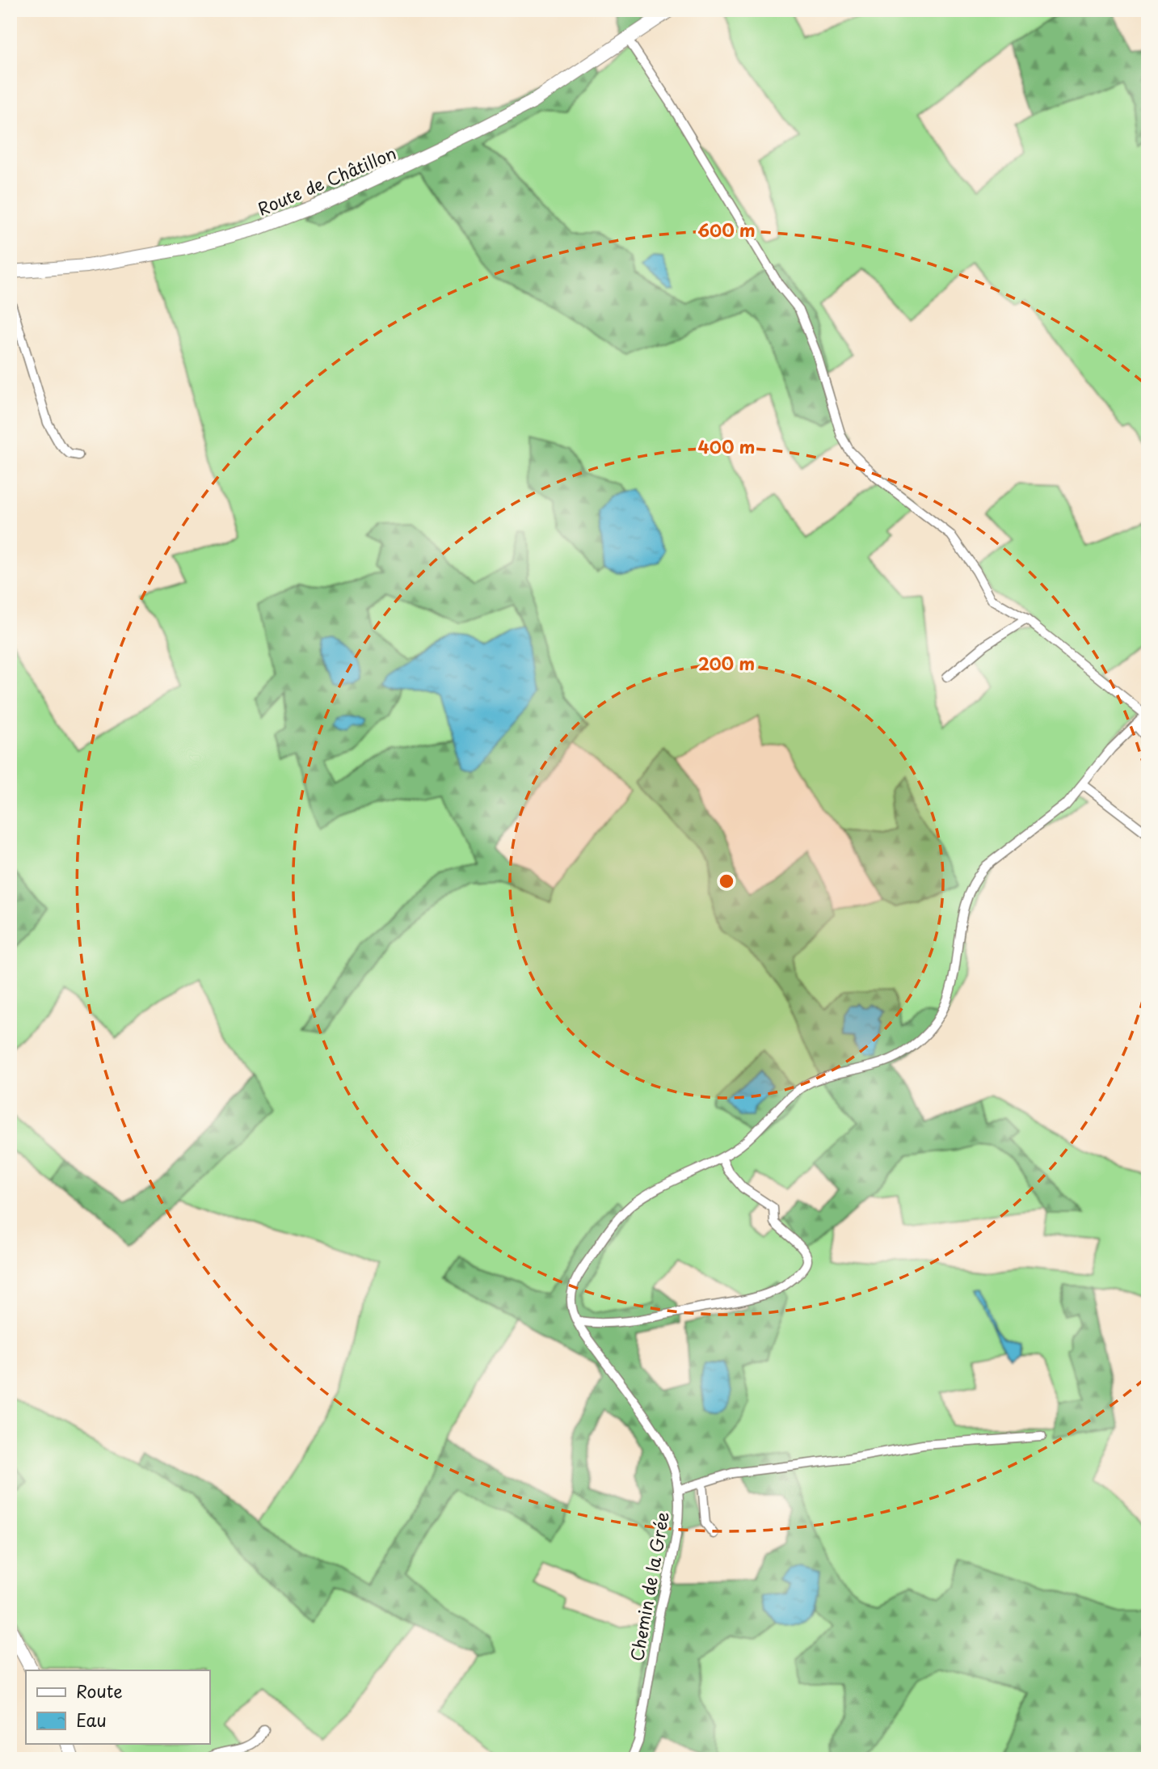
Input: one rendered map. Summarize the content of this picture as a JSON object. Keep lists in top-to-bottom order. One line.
{"streets":{"main road":["Route de Châtillon"],"street":["Chemin de la Grée"]},"legend":["Route","Eau"],"rings":["600 m","400 m","200 m"]}
